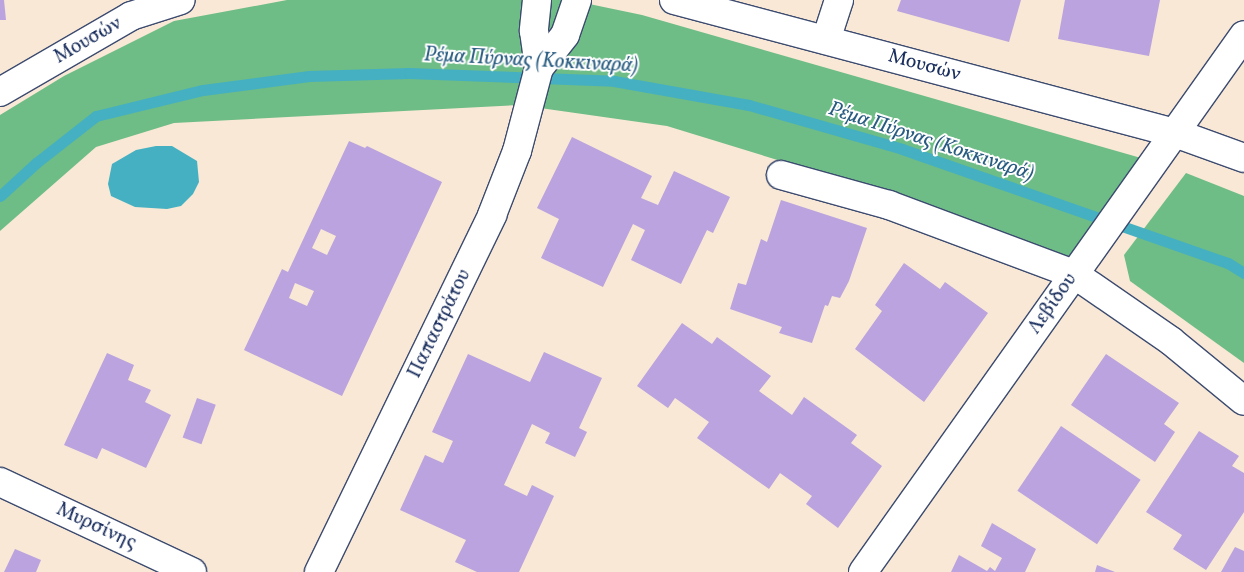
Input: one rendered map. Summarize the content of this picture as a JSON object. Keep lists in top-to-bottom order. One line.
{"streets":{"street":["Μουσών","Λεβίδου","Παπαστράτου","Μυρσίνης"]},"crossings":[["Μουσών","Λεβίδου"]],"water":["Ρέμα Πύρνας (Κοκκιναρά)"]}
